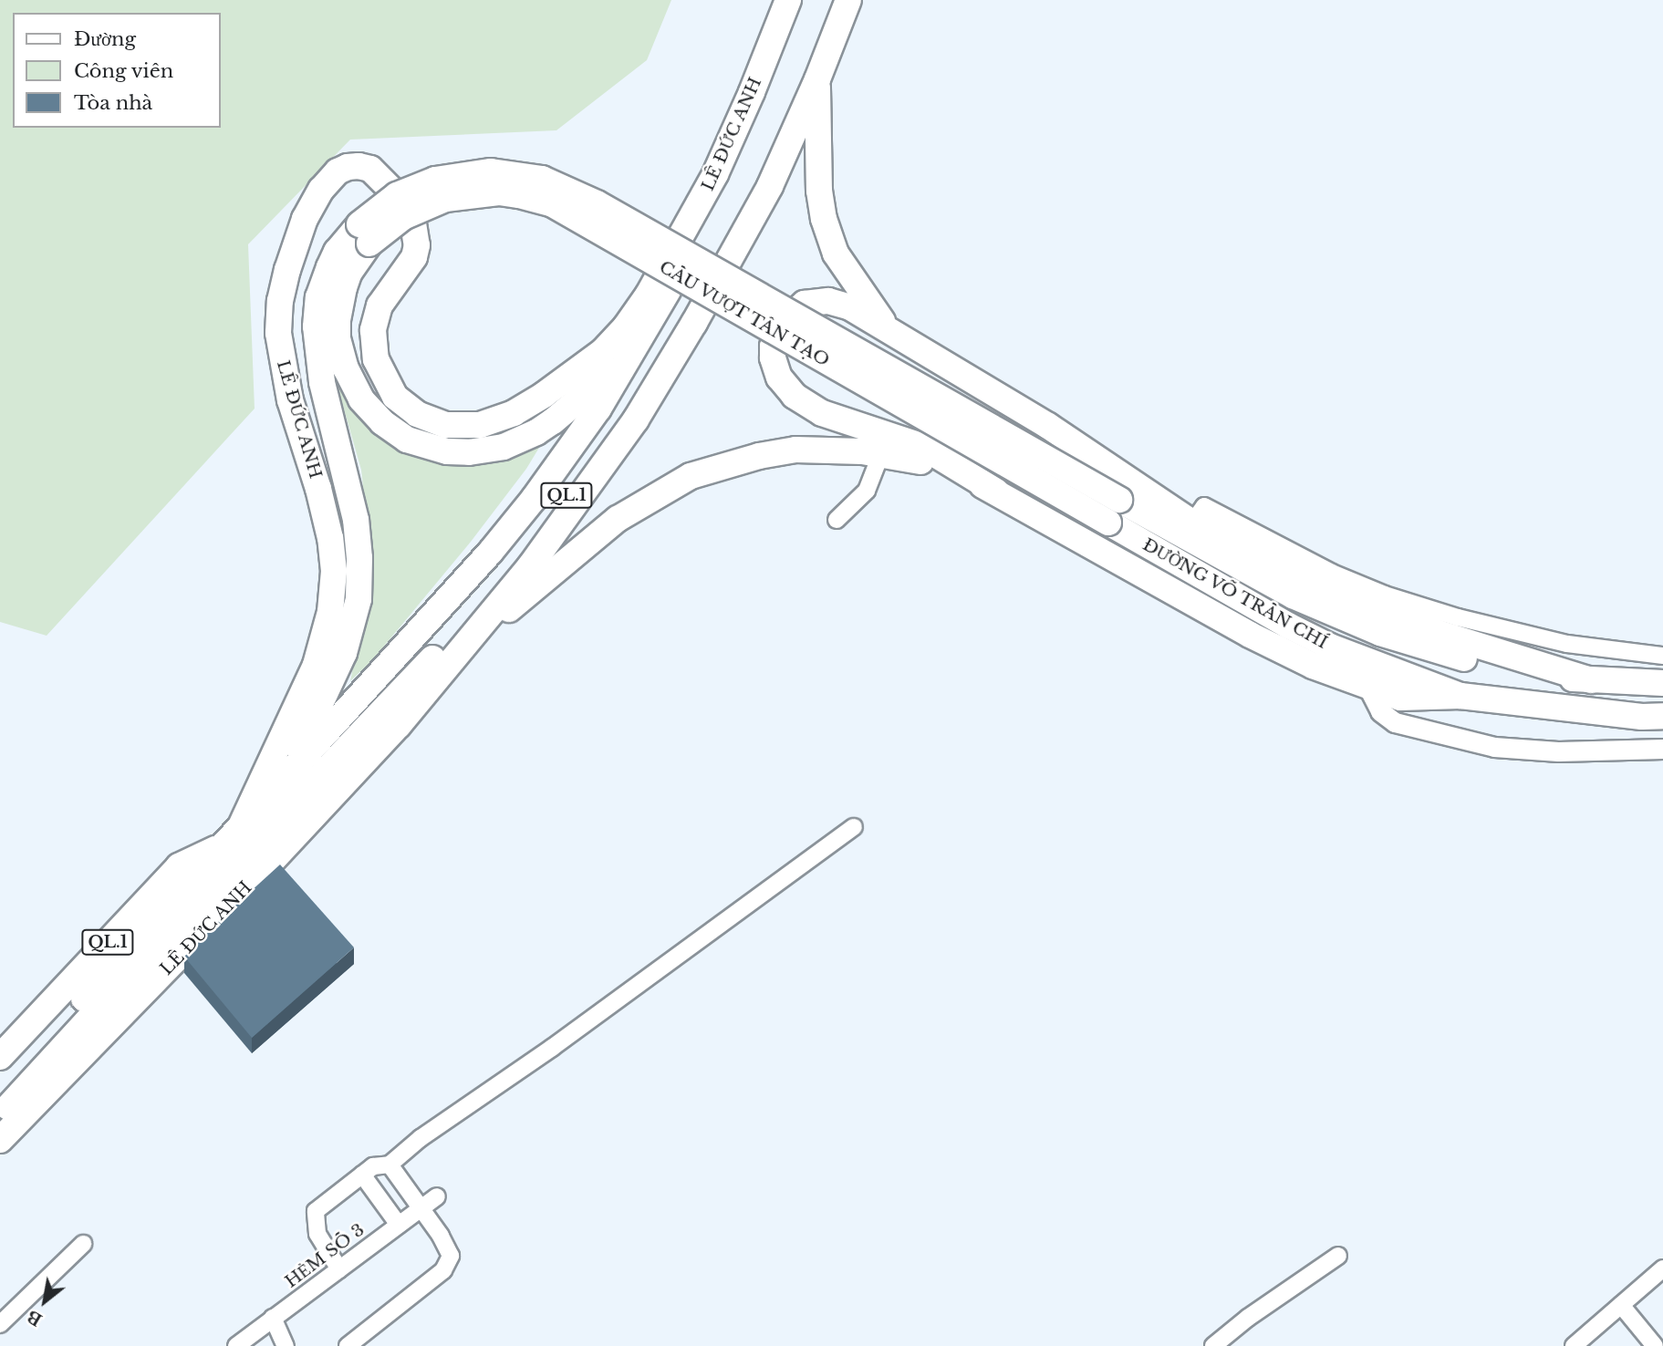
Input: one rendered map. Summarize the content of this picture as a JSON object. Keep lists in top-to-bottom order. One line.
{"streets":{"highway":["LÊ ĐỨC ANH","CẦU VƯỢT TÂN TẠO","QL.1","ĐƯỜNG VÕ TRẦN CHÍ"],"street":["HẺM SỐ 3"]},"crossings":[["LÊ ĐỨC ANH","QL.1"],["CẦU VƯỢT TÂN TẠO","ĐƯỜNG VÕ TRẦN CHÍ"]],"legend":["Đường","Công viên","Tòa nhà"],"north":"bottom left"}
